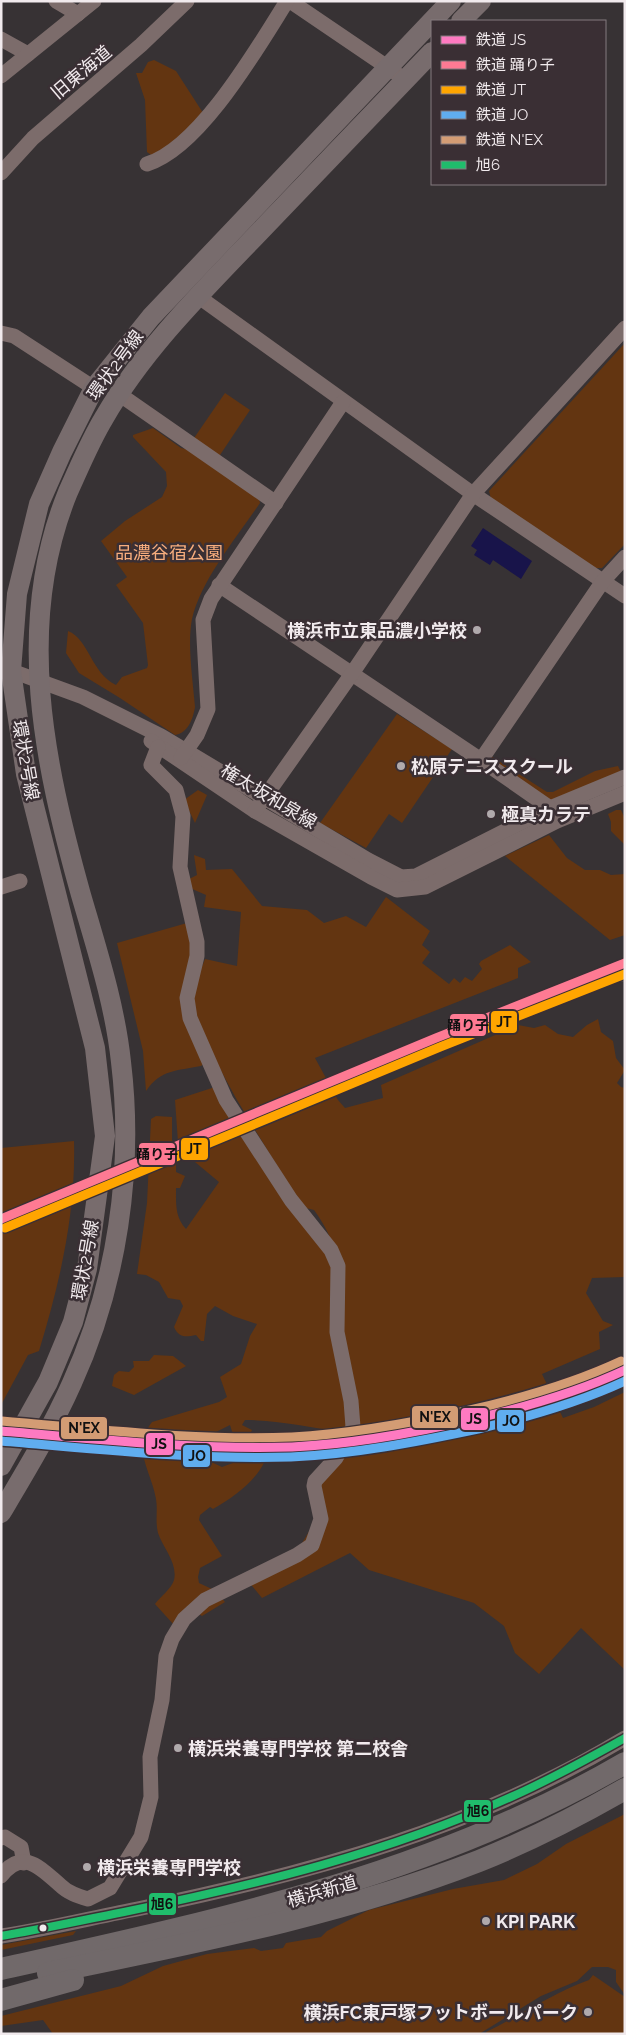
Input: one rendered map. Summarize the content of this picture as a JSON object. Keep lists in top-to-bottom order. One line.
{"streets":{"highway":["横浜新道"],"main road":["環状2号線"],"street":["旧東海道","権太坂和泉線"]},"crossings":[["環状2号線","権太坂和泉線"]],"parks":["品濃谷宿公園"],"places":["横浜市立東品濃小学校","松原テニススクール","極真カラテ","横浜栄養専門学校 第二校舎","横浜栄養専門学校","KPI PARK","横浜FC東戸塚フットボールパーク"],"lines":["rail line 踊り子","rail line JT","rail line N'EX","rail line JS","rail line JO","transit line 旭6"],"legend":["鉄道 JS","鉄道 踊り子","鉄道 JT","鉄道 JO","鉄道 N'EX","旭6"]}
